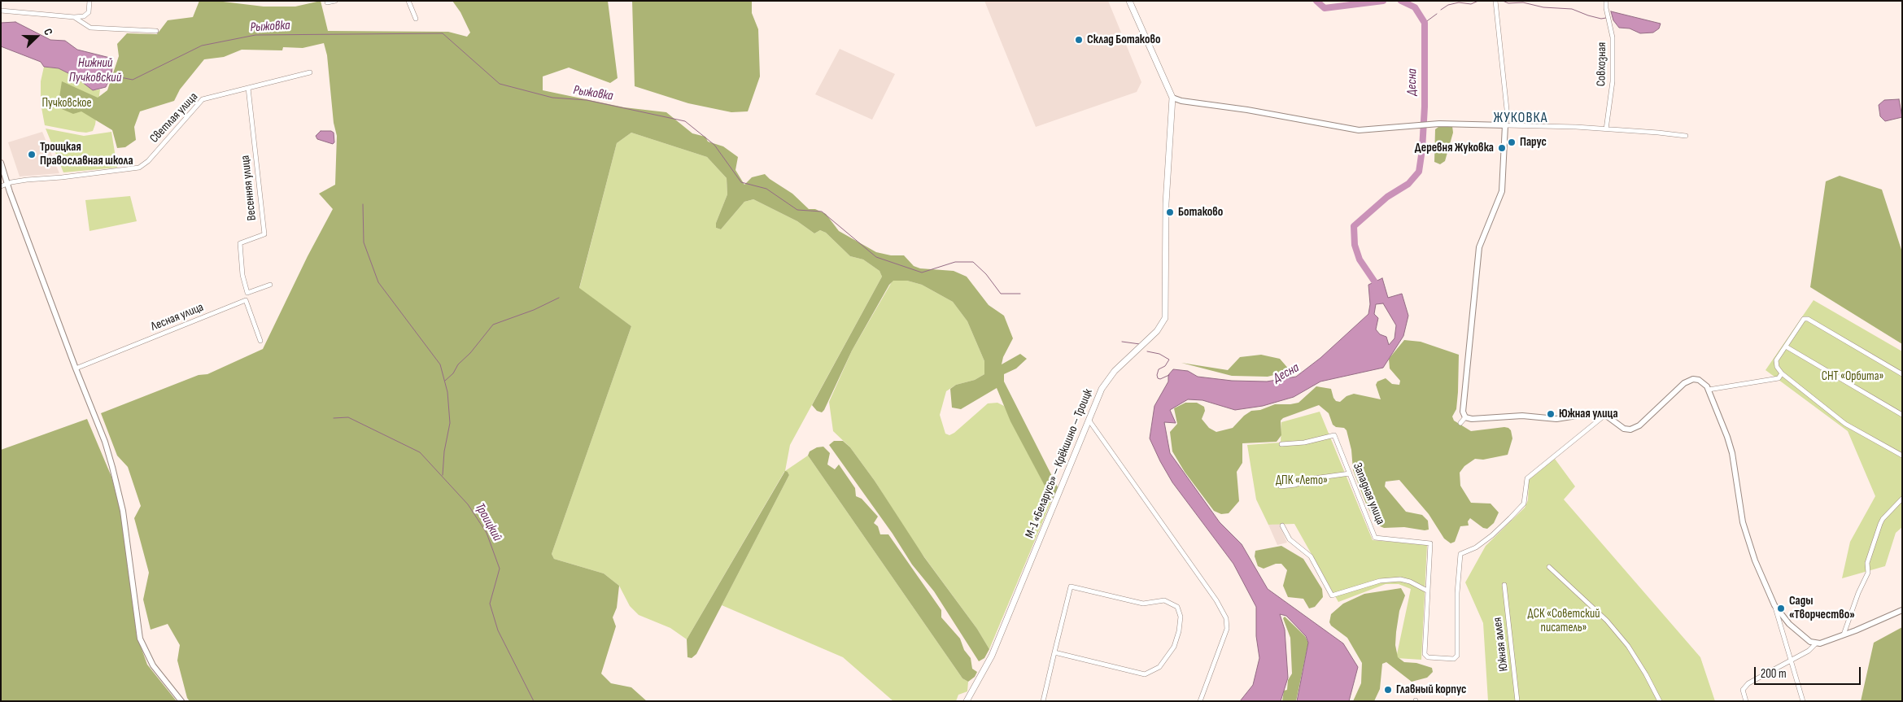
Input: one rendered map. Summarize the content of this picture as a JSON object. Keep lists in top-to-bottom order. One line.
{"streets":{"main road":["М-1 «Беларусь» – Крёкшино – Троицк"],"street":["Совхозная","Светлая улица","Весенняя улица","Лесная улица","Западная улица","Южная аллея"]},"crossings":[["Светлая улица","Весенняя улица"]],"districts":["ЖУКОВКА"],"water":["Рыжовка","Нижний Пучковский","Десна","Троицкий"],"parks":["Пучковское","СНТ «Орбита»","ДПК «Лето»","ДСК «Советский писатель»"],"places":["Склад Ботаково","Парус","Деревня Жуковка","Троицкая Православная школа","Ботаково","Южная улица","Сады «Творчество»","Главный корпус"],"scale_bar":"200 m","north":"right"}
